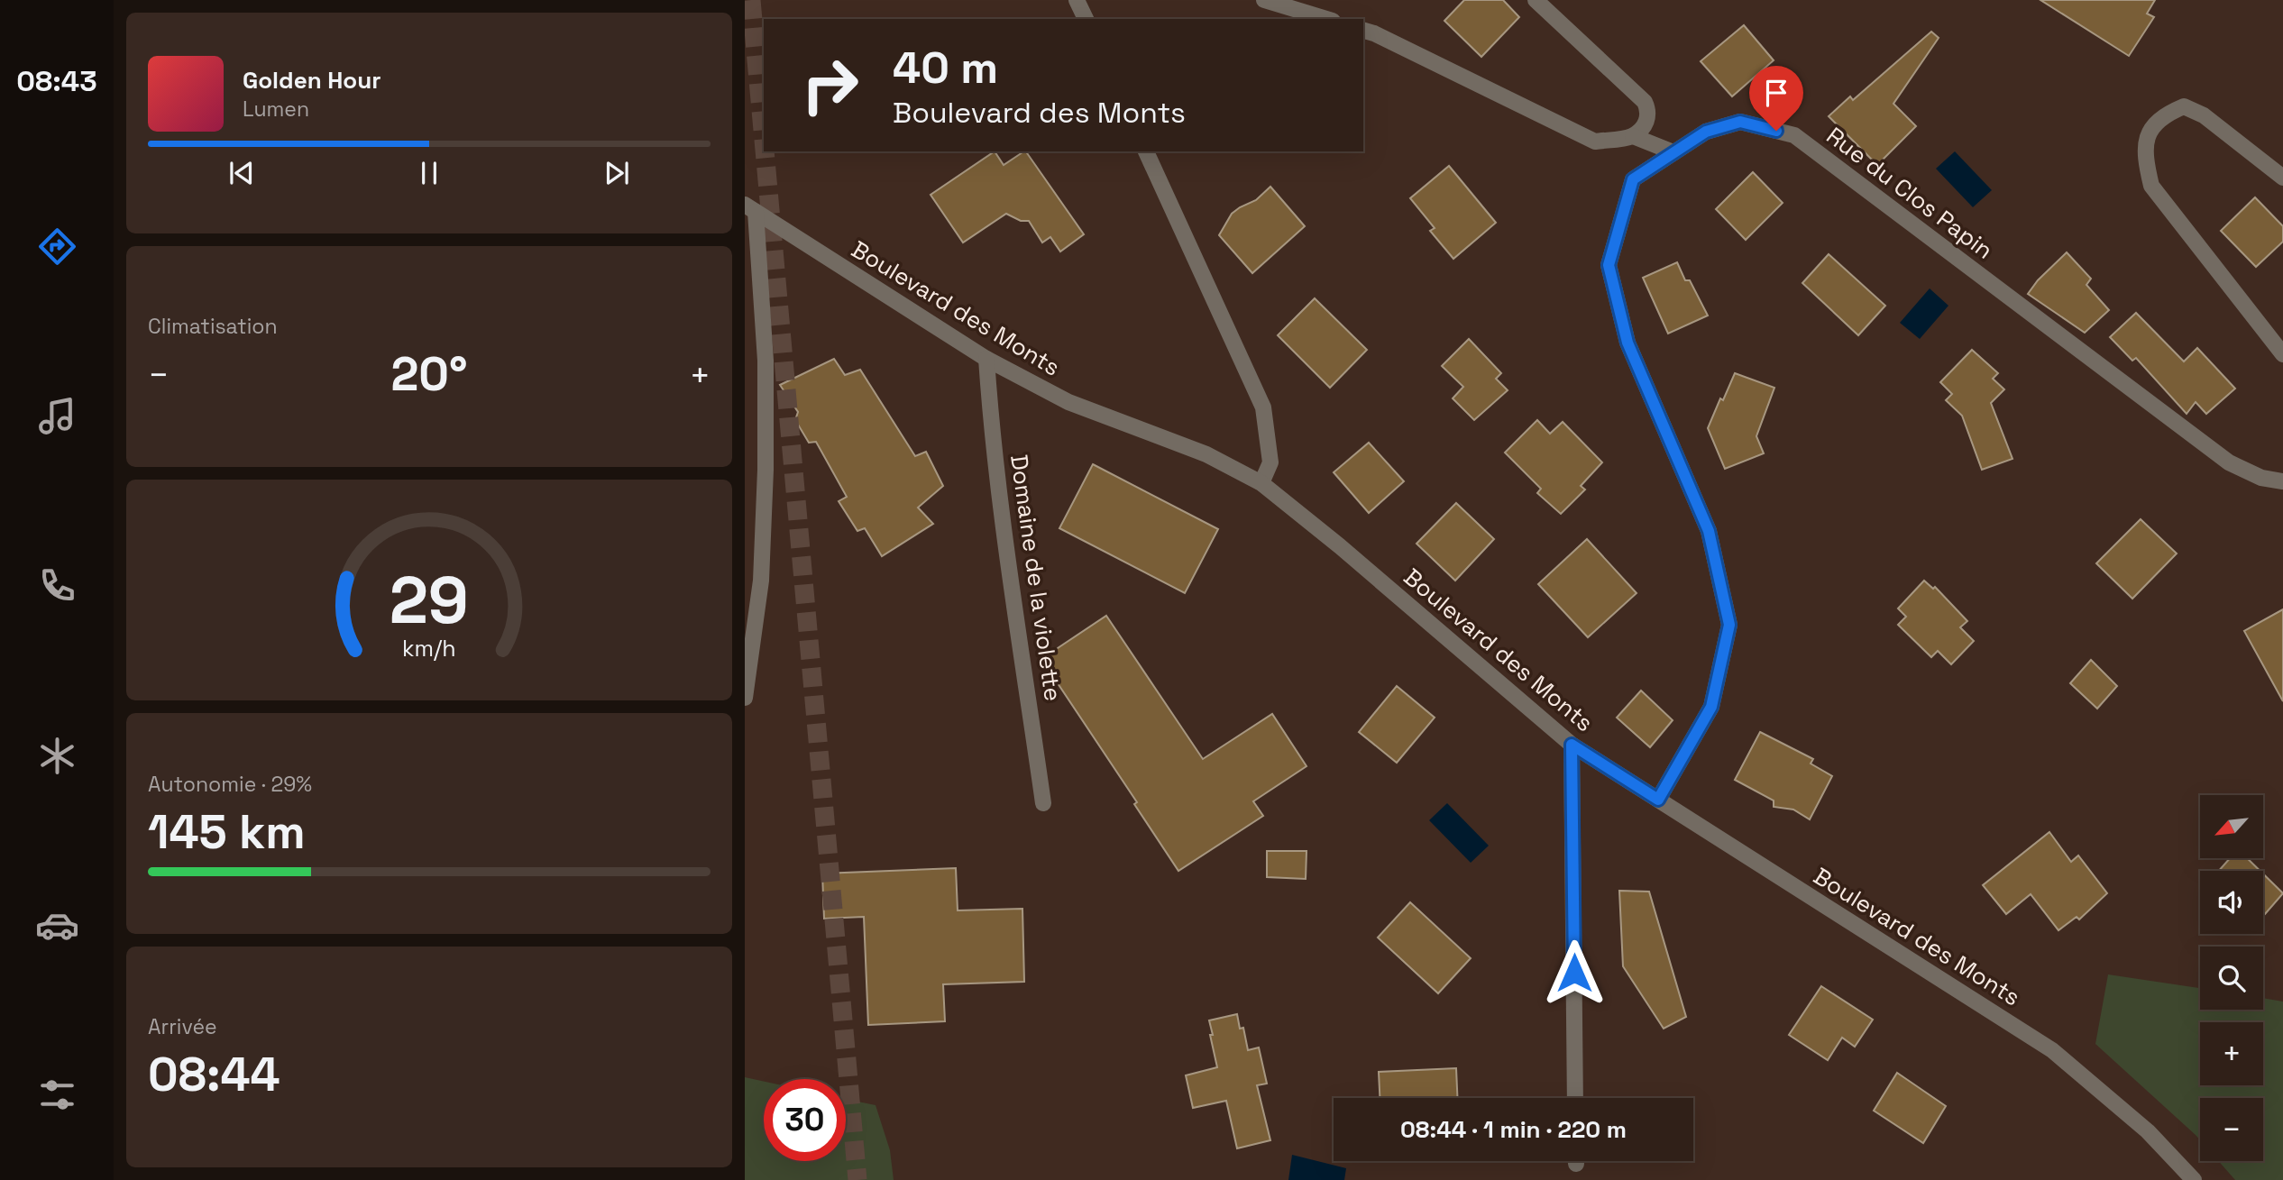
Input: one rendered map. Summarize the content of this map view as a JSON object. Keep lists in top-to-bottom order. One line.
{"streets":{"street":["Rue du Clos Papin","Boulevard des Monts","Domaine de la violette"]},"crossings":[["Rue du Clos Papin","Boulevard des Monts"],["Boulevard des Monts","Domaine de la violette"]],"north":"bottom left","page":{"tabs":"08:43","turn":["40 m","Boulevard des Monts"],"song":["Golden Hour","Lumen"],"tile":["Climatisation",["Autonomie · 29%","145 km"],["Arrivée","08:44"]],"heat":["−","20°","+"],"map_buttons":["+","−"],"limit":"30","trip":"08:44 · 1 min · 220 m","gauge":["29","km/h"]}}
